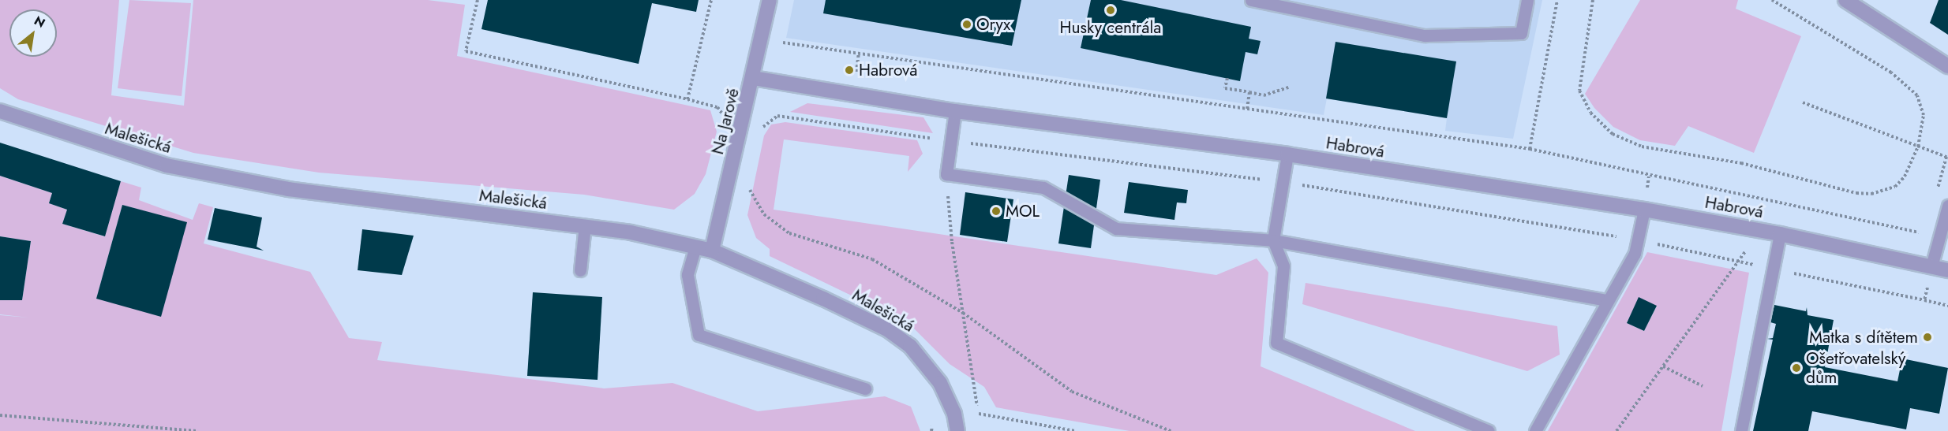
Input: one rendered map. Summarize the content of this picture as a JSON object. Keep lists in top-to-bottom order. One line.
{"streets":{"street":["Na Jarově","Malešická","Habrová"]},"crossings":[["Na Jarově","Malešická"],["Na Jarově","Habrová"]],"places":["Husky centrála","Oryx","Habrová","MOL","Matka s dítětem","Ošetřovatelský dům"],"north":"top right"}
